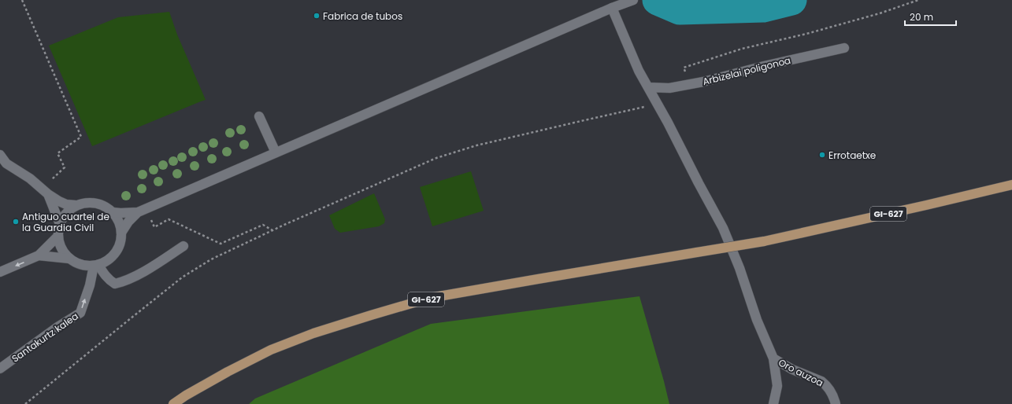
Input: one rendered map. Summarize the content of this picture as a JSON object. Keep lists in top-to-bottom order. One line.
{"streets":{"main road":["GI-627"],"street":["Arbizelai poligonoa","Santakurtz kalea","Oro auzoa"]},"places":["Fabrica de tubos","Errotaetxe","Antiguo cuartel de la Guardia Civil"],"scale_bar":"20 m"}
